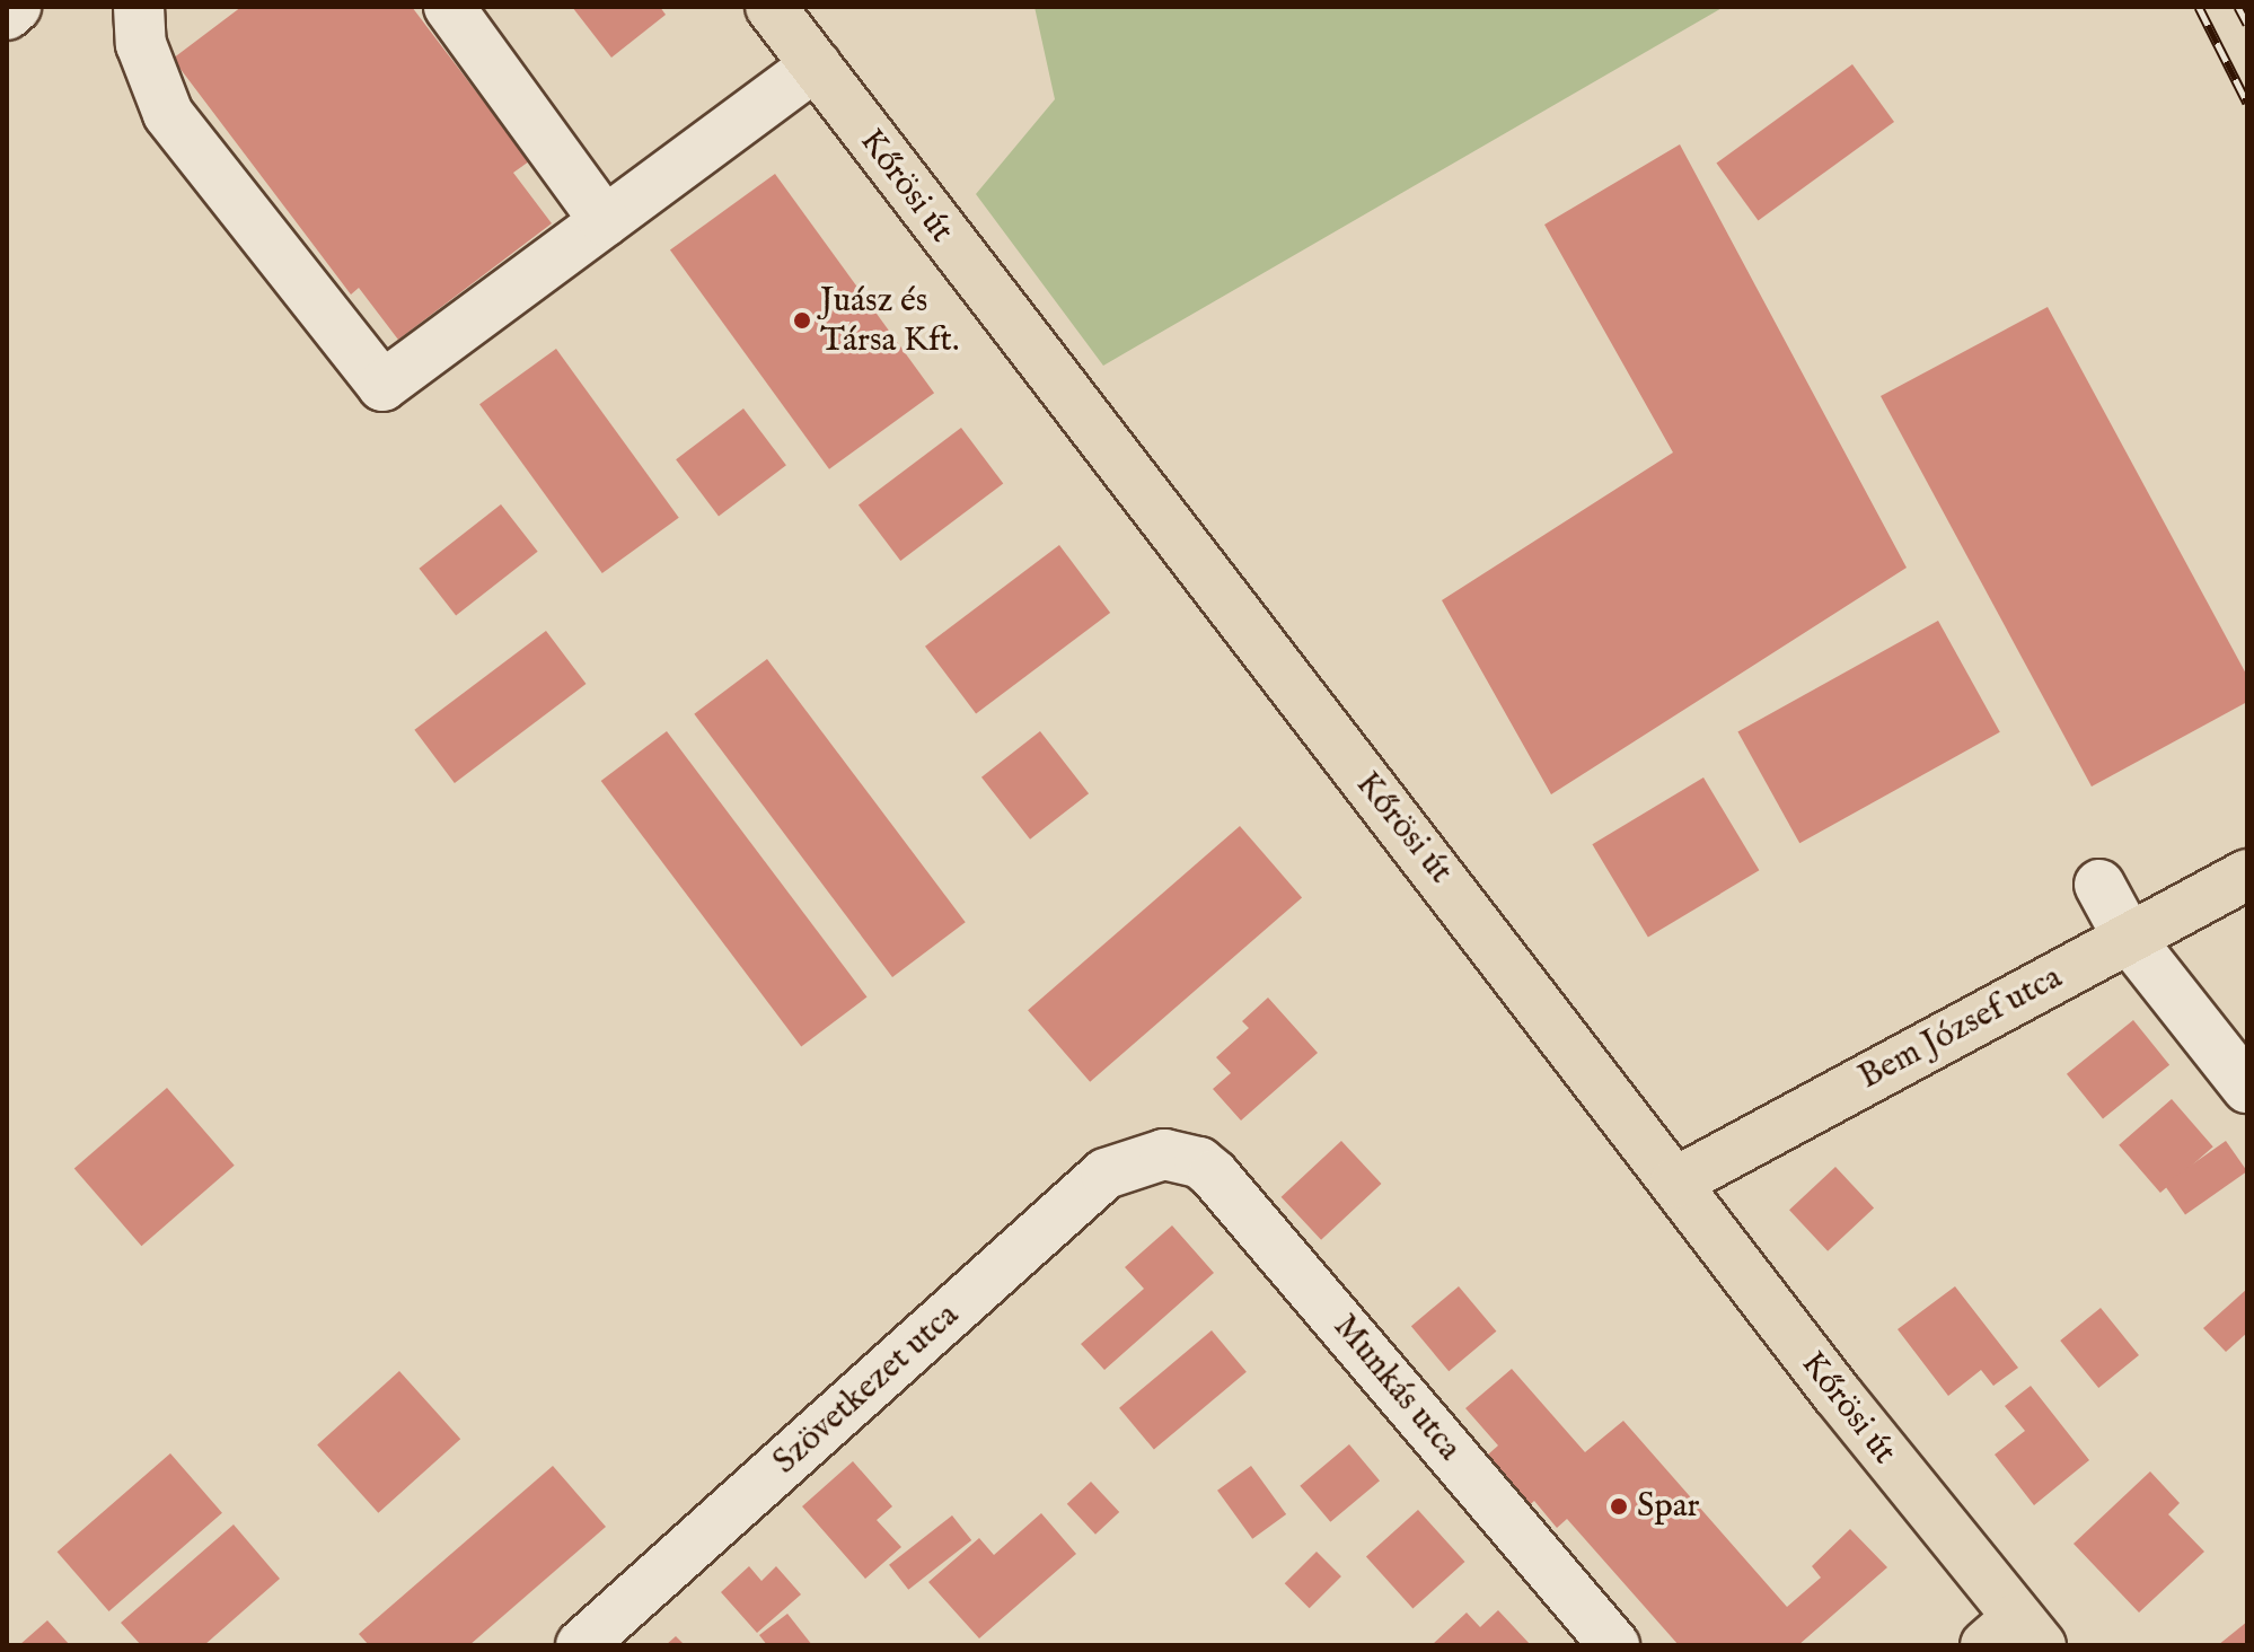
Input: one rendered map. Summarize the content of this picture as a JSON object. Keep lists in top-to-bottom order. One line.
{"streets":{"main road":["Kőrösi út","Bem József utca"],"street":["Munkás utca","Szövetkezet utca"]},"crossings":[["Kőrösi út","Bem József utca"],["Munkás utca","Szövetkezet utca"]],"places":["Juász és Társa Kft.","Spar"]}
